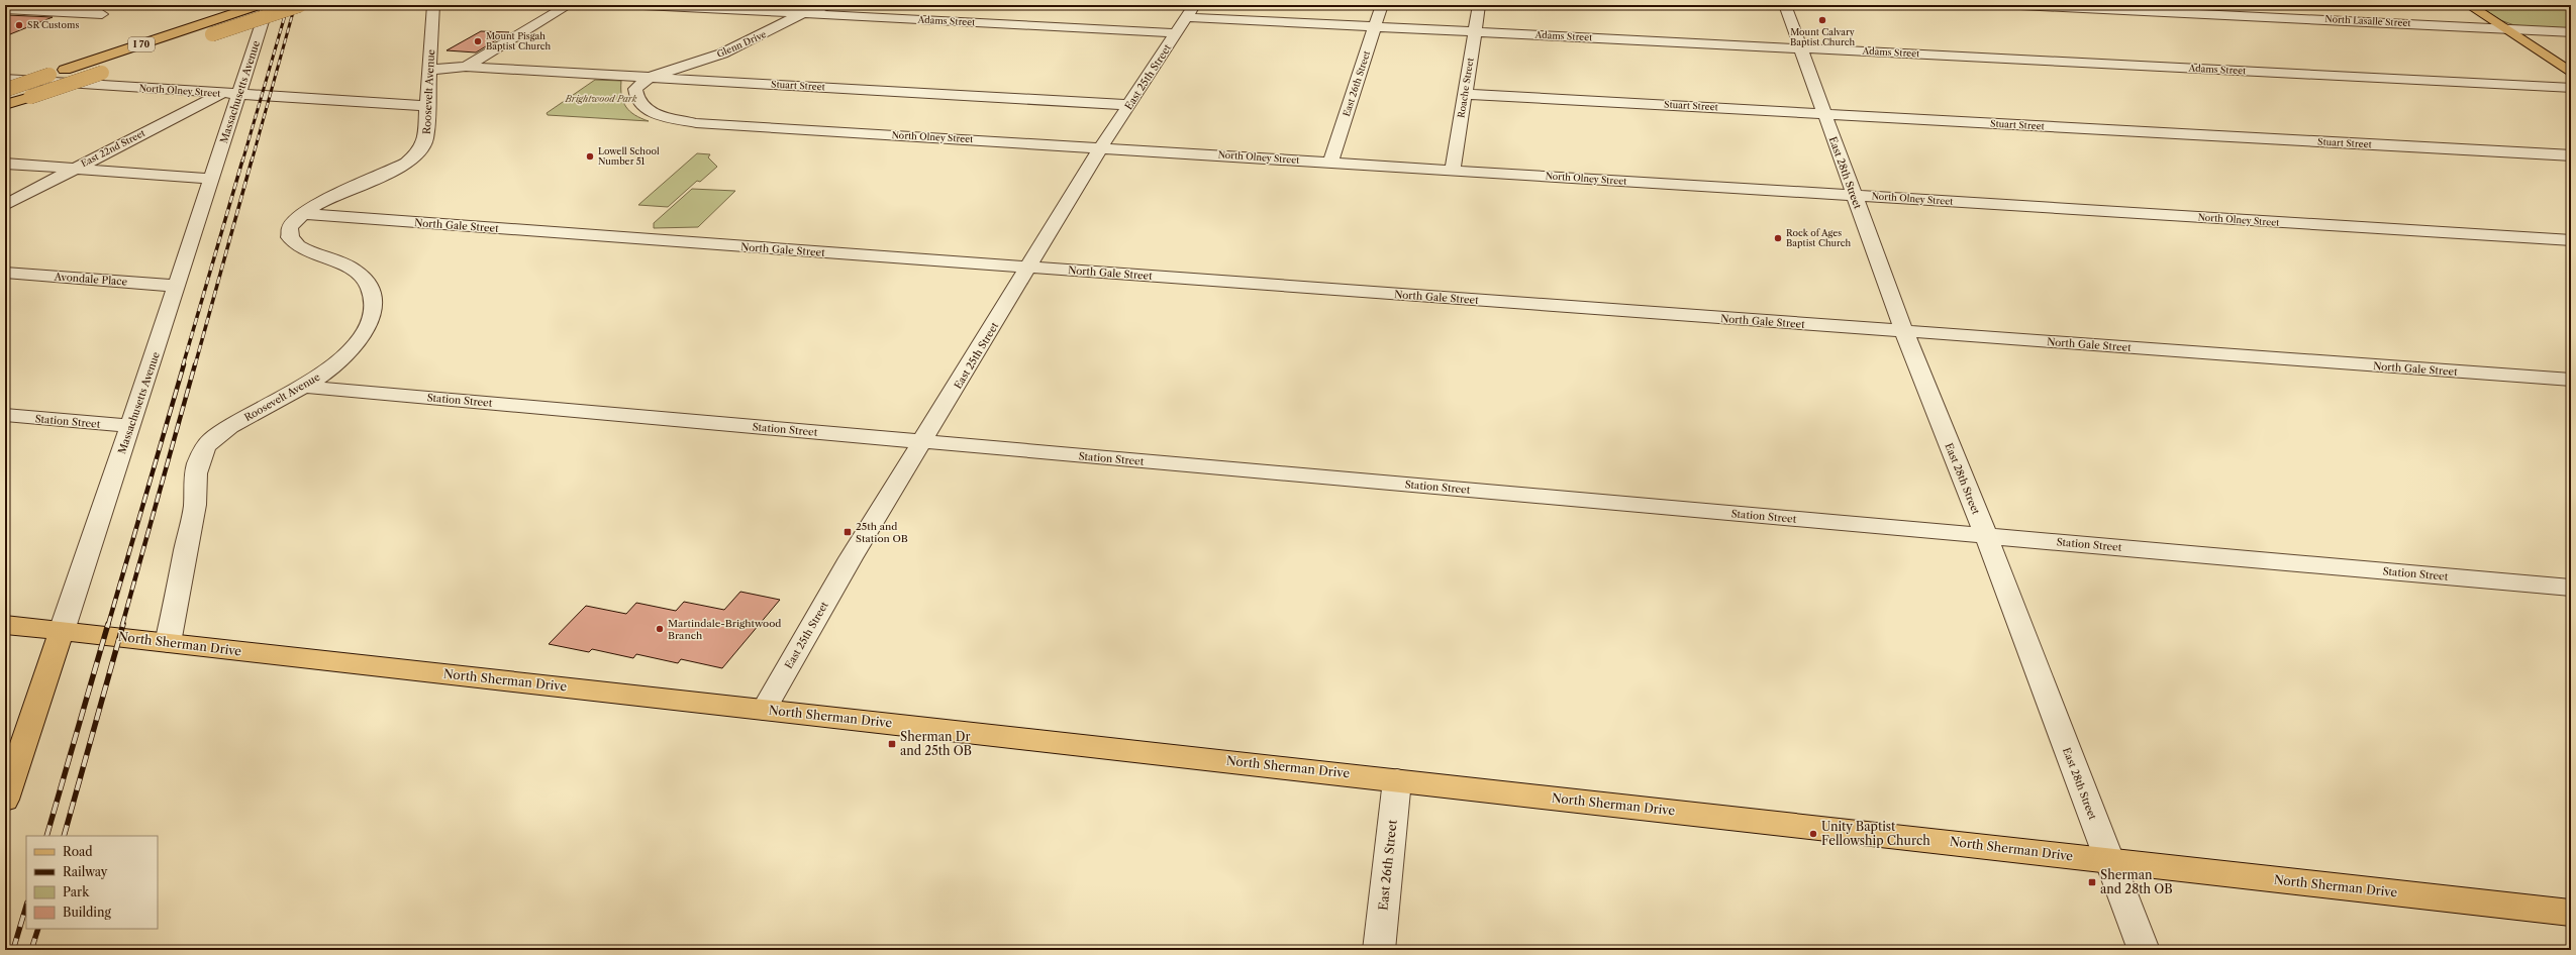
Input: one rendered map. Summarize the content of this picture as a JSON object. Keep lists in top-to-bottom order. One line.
{"streets":{"main road":["I 70","Massachusetts Avenue","North Sherman Drive"],"street":["Adams Street","North Lasalle Street","Glenn Drive","East 25th Street","East 26th Street","Stuart Street","Roache Street","North Olney Street","Roosevelt Avenue","East 22nd Street","East 28th Street","North Gale Street","Avondale Place","Station Street"]},"crossings":[["Adams Street","Glenn Drive"],["Adams Street","East 25th Street"],["Adams Street","East 26th Street"],["Adams Street","Roache Street"],["Adams Street","East 28th Street"],["Glenn Drive","Stuart Street"],["Glenn Drive","North Olney Street"],["East 25th Street","Stuart Street"],["East 25th Street","North Olney Street"],["East 25th Street","North Gale Street"],["East 25th Street","Station Street"],["East 25th Street","North Sherman Drive"],["East 26th Street","North Olney Street"],["East 26th Street","North Sherman Drive"],["Stuart Street","Roache Street"],["Stuart Street","North Olney Street"],["Stuart Street","Roosevelt Avenue"],["Stuart Street","East 28th Street"],["Roache Street","North Olney Street"],["North Olney Street","Massachusetts Avenue"],["North Olney Street","Roosevelt Avenue"],["North Olney Street","East 22nd Street"],["North Olney Street","East 28th Street"],["Massachusetts Avenue","East 22nd Street"],["Massachusetts Avenue","Avondale Place"],["Massachusetts Avenue","Station Street"],["Massachusetts Avenue","North Sherman Drive"],["Roosevelt Avenue","North Gale Street"],["Roosevelt Avenue","Station Street"],["Roosevelt Avenue","North Sherman Drive"],["East 28th Street","North Gale Street"],["East 28th Street","Station Street"],["East 28th Street","North Sherman Drive"]],"parks":["Brightwood Park"],"places":{"other":["Mount Calvary Baptist Church","SR Customs","Mount Pisgah Baptist Church","Lowell School Number 51","Rock of Ages Baptist Church","Martindale-Brightwood Branch","Unity Baptist Fellowship Church"],"transit":["25th and Station OB","Sherman Dr and 25th OB","Sherman and 28th OB"]},"legend":["Road","Railway","Park","Building"]}
